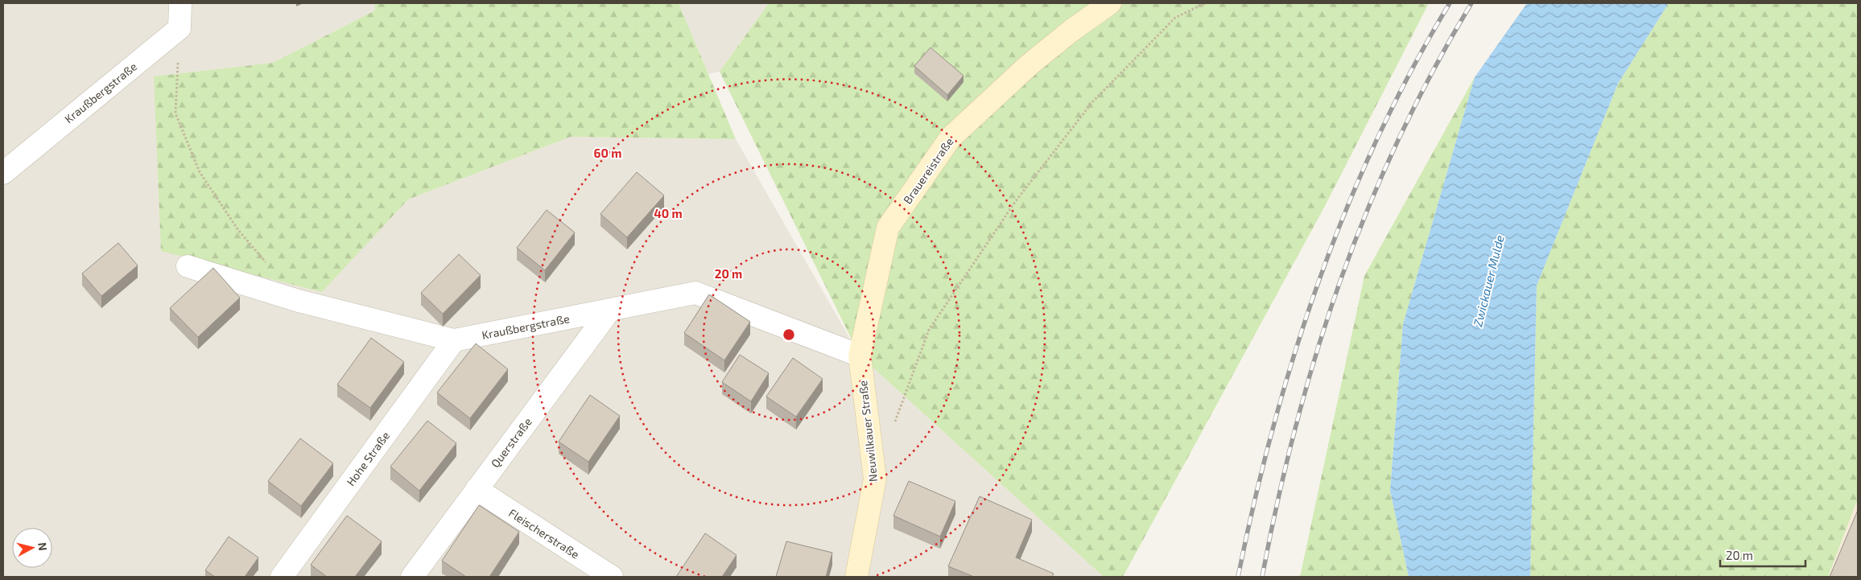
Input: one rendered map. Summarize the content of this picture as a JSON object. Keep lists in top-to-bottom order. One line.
{"streets":{"street":["Kraußbergstraße","Brauereistraße","Neuwilkauer Straße","Querstraße","Hohe Straße","Fleischerstraße"]},"crossings":[["Kraußbergstraße","Brauereistraße"],["Kraußbergstraße","Neuwilkauer Straße"],["Kraußbergstraße","Querstraße"],["Kraußbergstraße","Hohe Straße"],["Brauereistraße","Neuwilkauer Straße"],["Querstraße","Fleischerstraße"]],"water":["Zwickauer Mulde"],"scale_bar":"20 m","north":"right","rings":["60 m","40 m","20 m"]}
